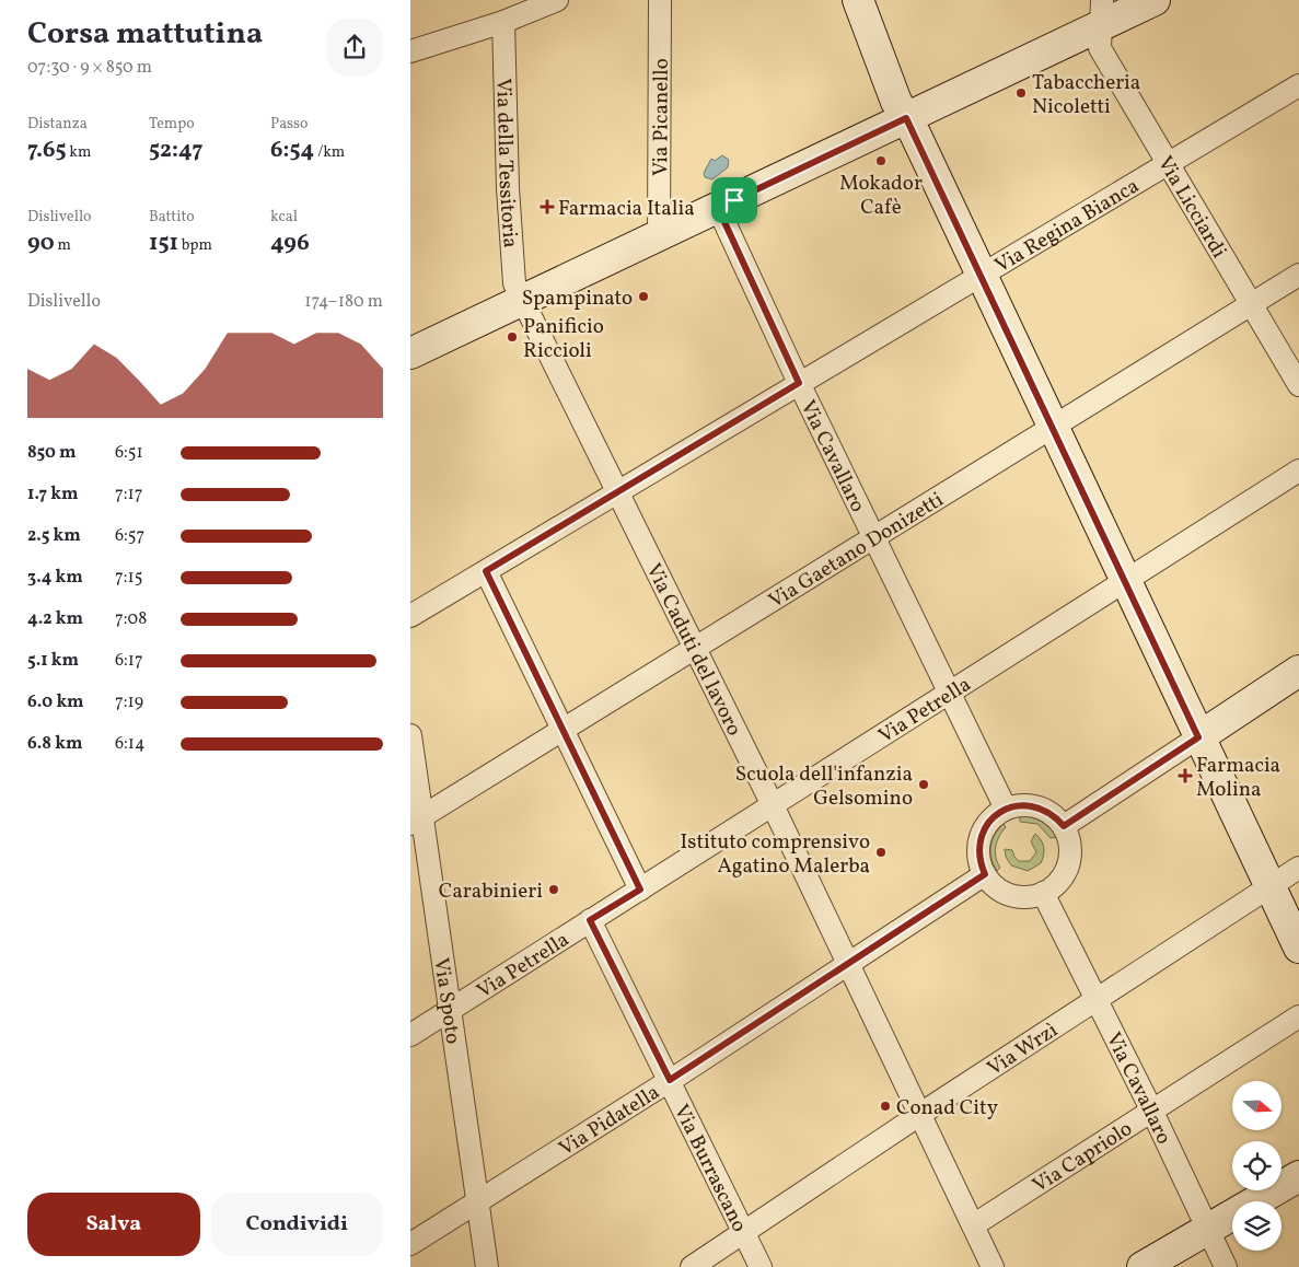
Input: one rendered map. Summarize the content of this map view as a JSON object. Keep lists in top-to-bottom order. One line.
{"streets":{"street":["Via Picanello","Via della Tessitoria","Via Licciardi","Via Regina Bianca","Via Cavallaro","Via Gaetano Donizetti","Via Caduti del lavoro","Via Petrella","Via Spoto","Via Wrzì","Via Pidatella","Via Capriolo","Via Burrascano"]},"crossings":[["Via della Tessitoria","Via Caduti del lavoro"],["Via Licciardi","Via Regina Bianca"],["Via Licciardi","Via Gaetano Donizetti"],["Via Regina Bianca","Via Cavallaro"],["Via Regina Bianca","Via Caduti del lavoro"],["Via Cavallaro","Via Gaetano Donizetti"],["Via Cavallaro","Via Petrella"],["Via Cavallaro","Via Wrzì"],["Via Cavallaro","Via Pidatella"],["Via Cavallaro","Via Capriolo"],["Via Gaetano Donizetti","Via Caduti del lavoro"],["Via Gaetano Donizetti","Via Spoto"],["Via Caduti del lavoro","Via Petrella"],["Via Caduti del lavoro","Via Wrzì"],["Via Caduti del lavoro","Via Pidatella"],["Via Caduti del lavoro","Via Capriolo"],["Via Petrella","Via Spoto"],["Via Petrella","Via Burrascano"],["Via Spoto","Via Pidatella"],["Via Wrzì","Via Burrascano"],["Via Pidatella","Via Burrascano"]],"places":{"other":["Tabaccheria Nicoletti","Mokador Cafè","Spampinato","Panificio Riccioli","Scuola dell'infanzia Gelsomino","Istituto comprensivo Agatino Malerba","Carabinieri","Conad City"],"health":["Farmacia Italia","Farmacia Molina"]},"north":"right","page":{"heading":["Corsa mattutina","07:30 · 9 × 850 m"],"stats":[["Distanza","7.65 km"],["Tempo","52:47"],["Passo","6:54 /km"],["Dislivello","90 m"],["Battito","151 bpm"],["kcal","496"]],"chart":["Dislivello","174–180 m"],"list":[{"name":"850 m","note":"6:51"},{"name":"1.7 km","note":"7:17"},{"name":"2.5 km","note":"6:57"},{"name":"3.4 km","note":"7:15"},{"name":"4.2 km","note":"7:08"},{"name":"5.1 km","note":"6:17"},{"name":"6.0 km","note":"7:19"},{"name":"6.8 km","note":"6:14"}],"buttons":["Salva","Condividi"]}}
